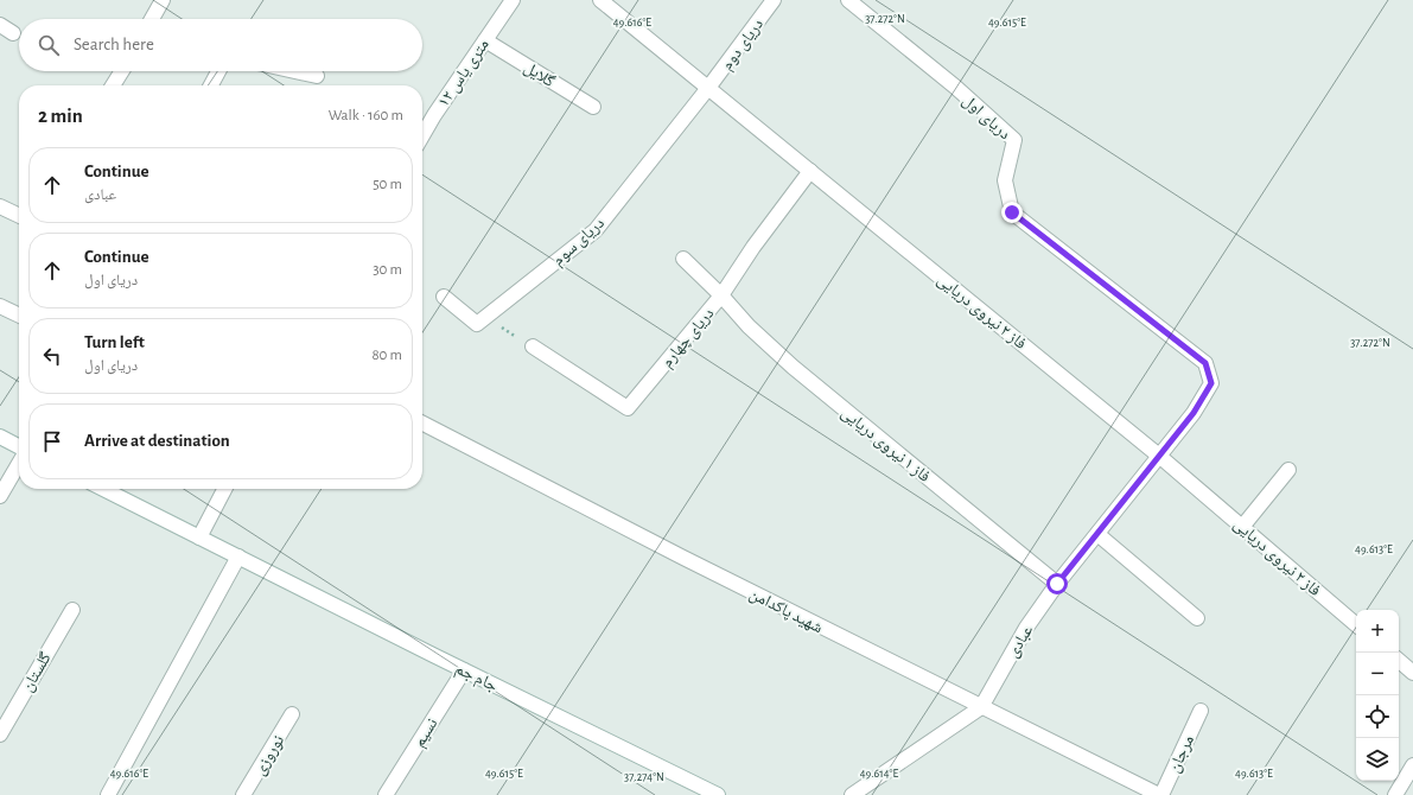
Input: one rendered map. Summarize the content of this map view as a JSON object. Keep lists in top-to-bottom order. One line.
{"streets":{"street":["دریای دوم","۱۲ متری یاس","گلایل","دریای اول","دریای سوم","فاز ۲ نیروی دریایی","دریای چهارم","فاز ۱ نیروی دریایی","شهید پاکدامن","عبادی","گلستان","جام جم","نسیم","مرجان","نوروزی"]},"crossings":[["دریای دوم","دریای سوم"],["دریای دوم","فاز ۲ نیروی دریایی"],["۱۲ متری یاس","گلایل"],["دریای اول","فاز ۲ نیروی دریایی"],["دریای اول","عبادی"],["دریای سوم","فاز ۲ نیروی دریایی"],["فاز ۲ نیروی دریایی","دریای چهارم"],["فاز ۲ نیروی دریایی","عبادی"],["دریای چهارم","فاز ۱ نیروی دریایی"],["فاز ۱ نیروی دریایی","عبادی"],["شهید پاکدامن","عبادی"],["شهید پاکدامن","مرجان"],["جام جم","نسیم"]],"page":{"search":"Search here","heading":["2 min","Walk · 160 m"],"list":[["Continue","عبادی","50 m"],["Continue","دریای اول","30 m"],["Turn left","دریای اول","80 m"],"Arrive at destination"],"map_buttons":["+","−"]},"coordinates":["37.272°N","49.616°E","49.615°E","49.613°E","49.614°E","37.274°N"]}
